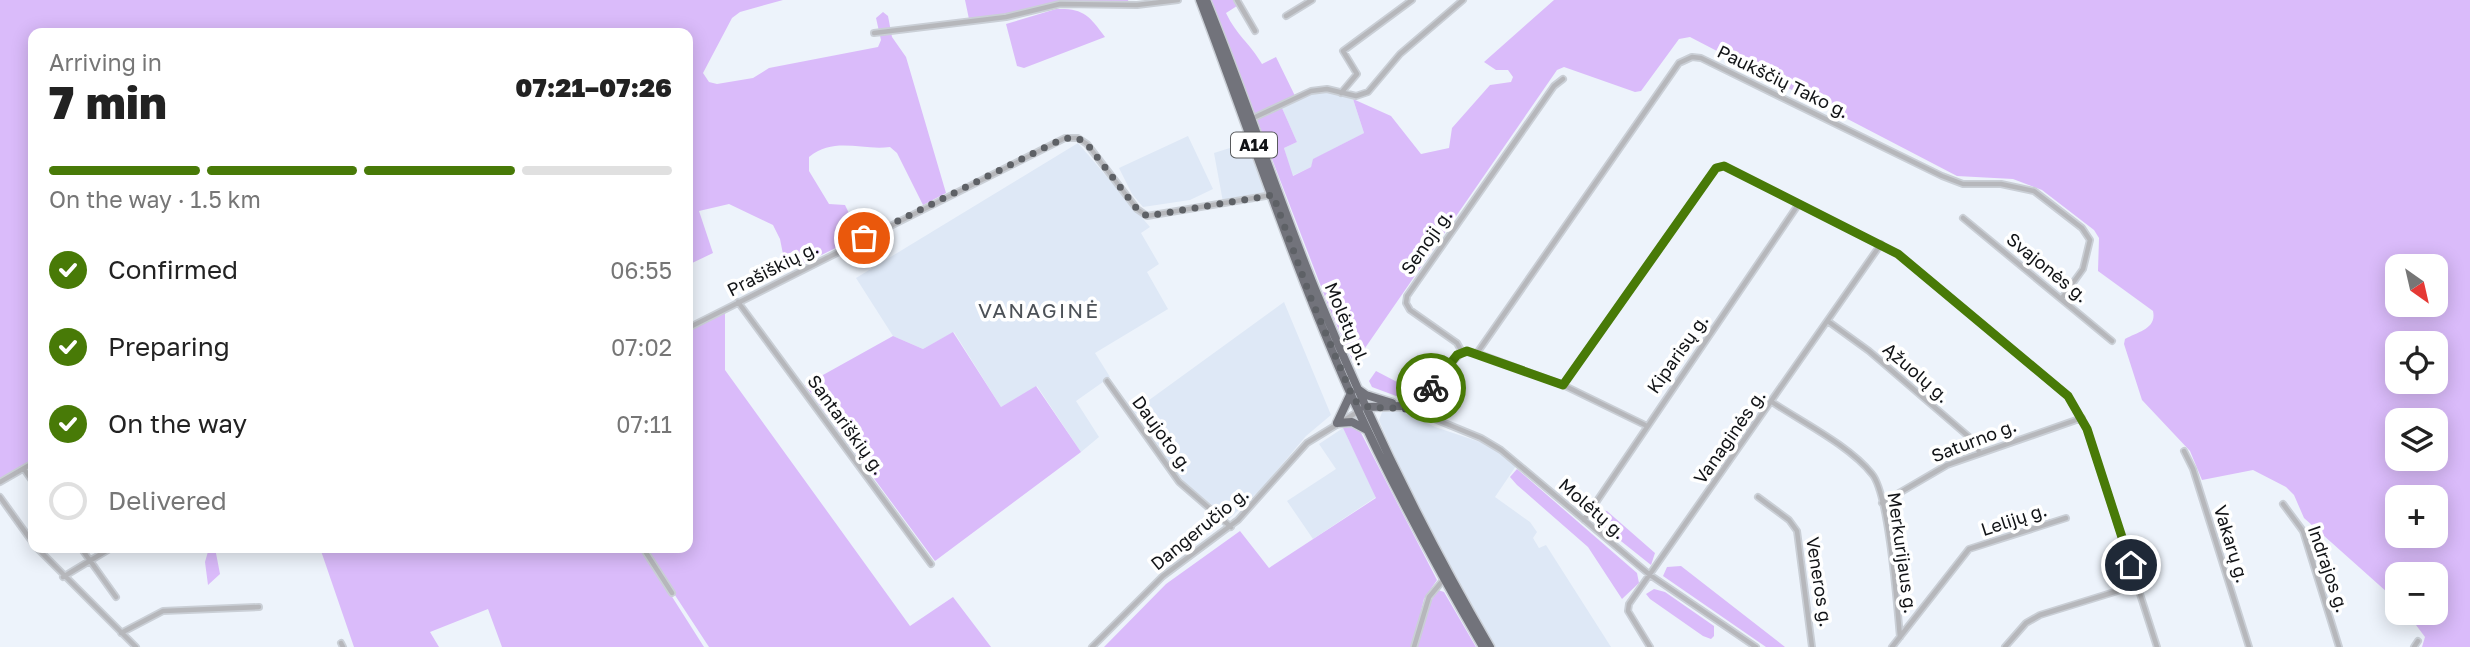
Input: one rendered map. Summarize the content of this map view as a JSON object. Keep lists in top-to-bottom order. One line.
{"streets":{"highway":["A14","Molėtų pl."],"street":["Paukščių Tako g.","Senoji g.","Svajonės g.","Prašiškių g.","Kiparisų g.","Ąžuolų g.","Santariškių g.","Daujoto g.","Vanaginės g.","Saturno g.","Molėtų g.","Lelijų g.","Dangeručio g.","Vakarų g.","Merkurijaus g.","Indrajos g.","Veneros g."]},"crossings":[["Paukščių Tako g.","Svajonės g."],["Prašiškių g.","Molėtų pl."],["Prašiškių g.","Santariškių g."],["Molėtų pl.","Dangeručio g."],["Kiparisų g.","Molėtų g."],["Ąžuolų g.","Vanaginės g."],["Ąžuolų g.","Saturno g."],["Daujoto g.","Dangeručio g."],["Vanaginės g.","Molėtų g."],["Vanaginės g.","Merkurijaus g."],["Saturno g.","Merkurijaus g."],["Lelijų g.","Merkurijaus g."]],"districts":["VANAGINĖ"],"north":"bottom right","page":{"heading":["7 min","Arriving in","07:21–07:26"],"bar":"On the way · 1.5 km","list":[["Confirmed","06:55"],["Preparing","07:02"],["On the way","07:11"],"Delivered"],"map_buttons":["+","−"]}}
